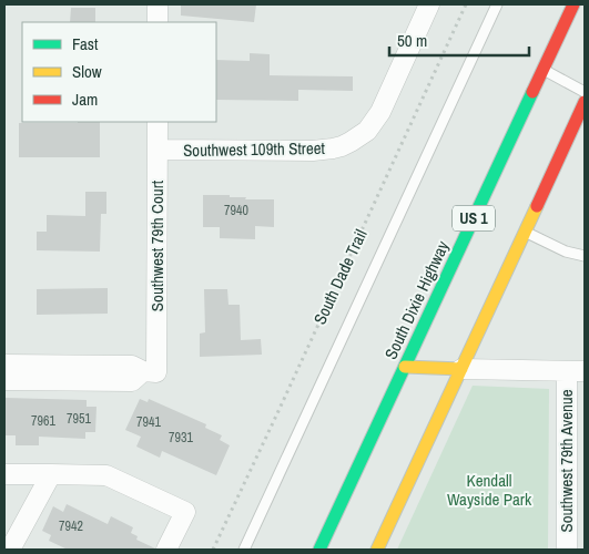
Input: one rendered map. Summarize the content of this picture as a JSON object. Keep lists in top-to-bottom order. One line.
{"streets":{"highway":["US 1","South Dixie Highway"],"street":["Southwest 109th Street","Southwest 79th Court","Southwest 79th Avenue"],"path":["South Dade Trail"]},"crossings":[["Southwest 109th Street","Southwest 79th Court"]],"parks":["Kendall Wayside Park"],"house_numbers":["7940","7951","7961","7941","7931","7942"],"legend":["Fast","Slow","Jam"],"scale_bar":"50 m"}
